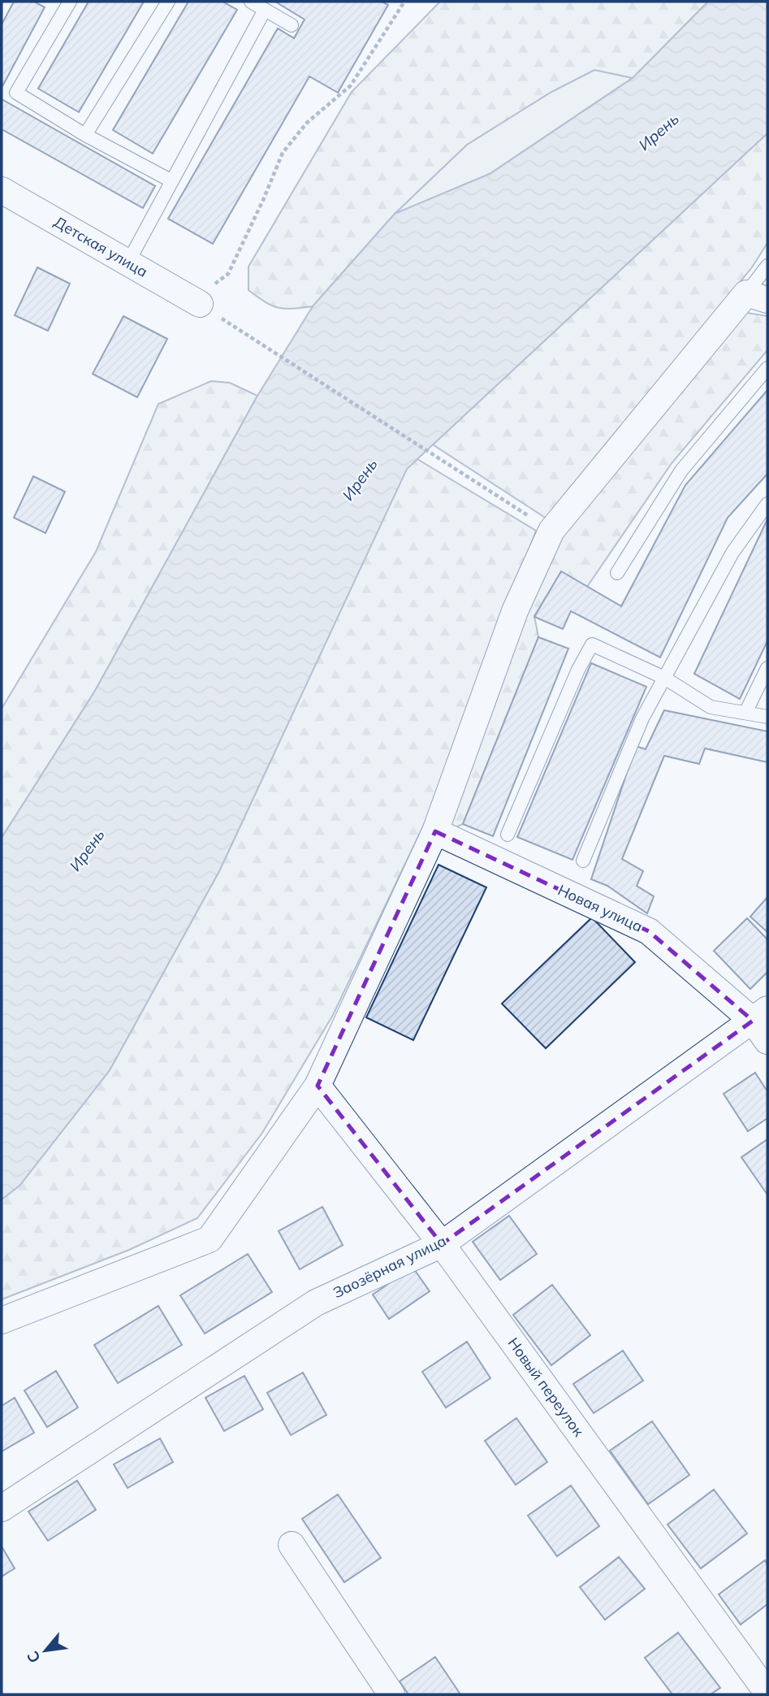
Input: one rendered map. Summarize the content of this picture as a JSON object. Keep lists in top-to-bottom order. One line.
{"streets":{"street":["Детская улица","Новая улица","Заозёрная улица","Новый переулок"]},"crossings":[["Новая улица","Заозёрная улица"],["Заозёрная улица","Новый переулок"]],"water":["Ирень"],"north":"bottom left"}
